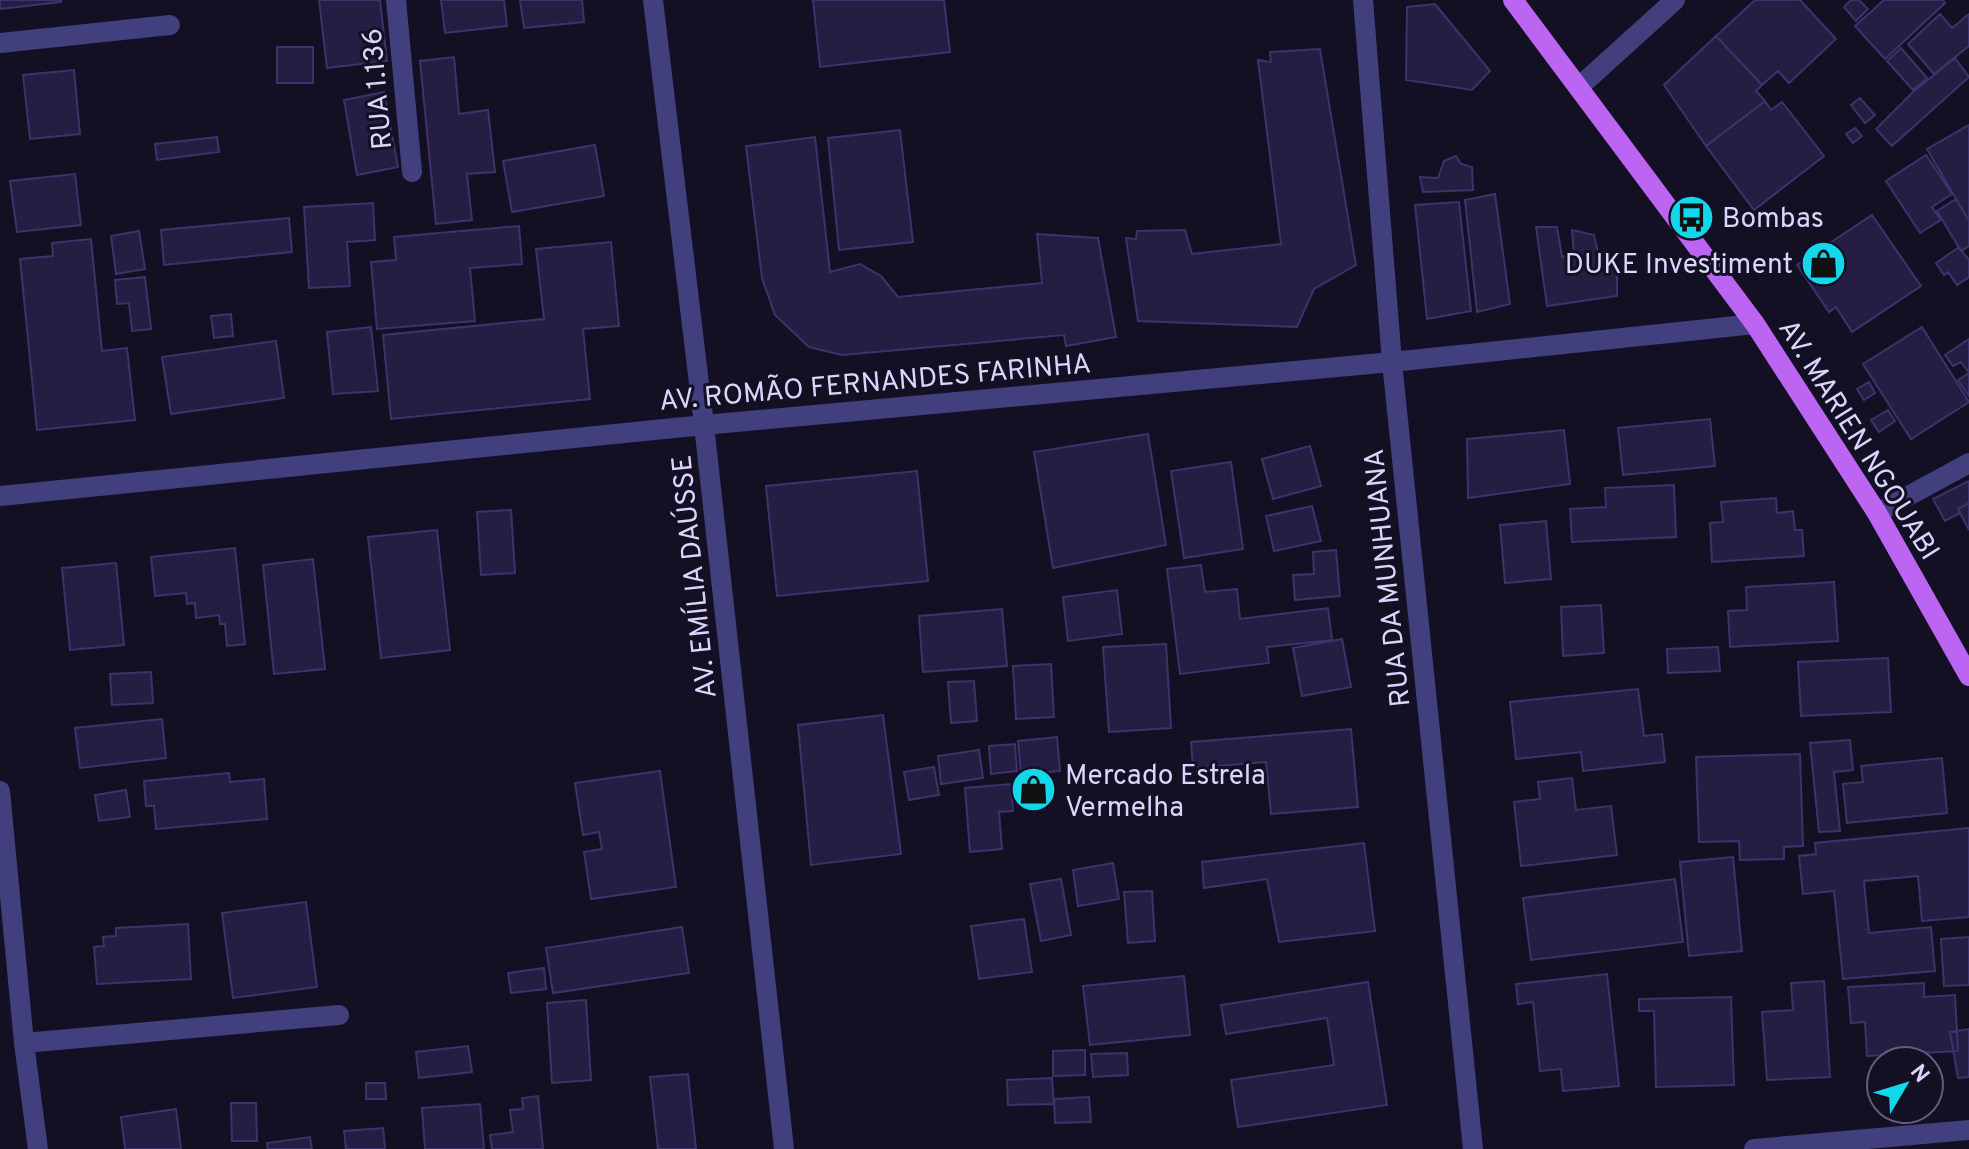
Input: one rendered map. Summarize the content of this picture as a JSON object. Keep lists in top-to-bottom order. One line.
{"streets":{"main road":["AV. MARIEN NGOUABI"],"street":["RUA 1.136","AV. ROMÃO FERNANDES FARINHA","AV. EMÍLIA DAÚSSE","RUA DA MUNHUANA"]},"crossings":[["AV. ROMÃO FERNANDES FARINHA","AV. MARIEN NGOUABI"],["AV. ROMÃO FERNANDES FARINHA","AV. EMÍLIA DAÚSSE"],["AV. ROMÃO FERNANDES FARINHA","RUA DA MUNHUANA"]],"places":{"bus stop":["Bombas"],"shop":["DUKE Investiment","Mercado Estrela Vermelha"]},"north":"top right"}
